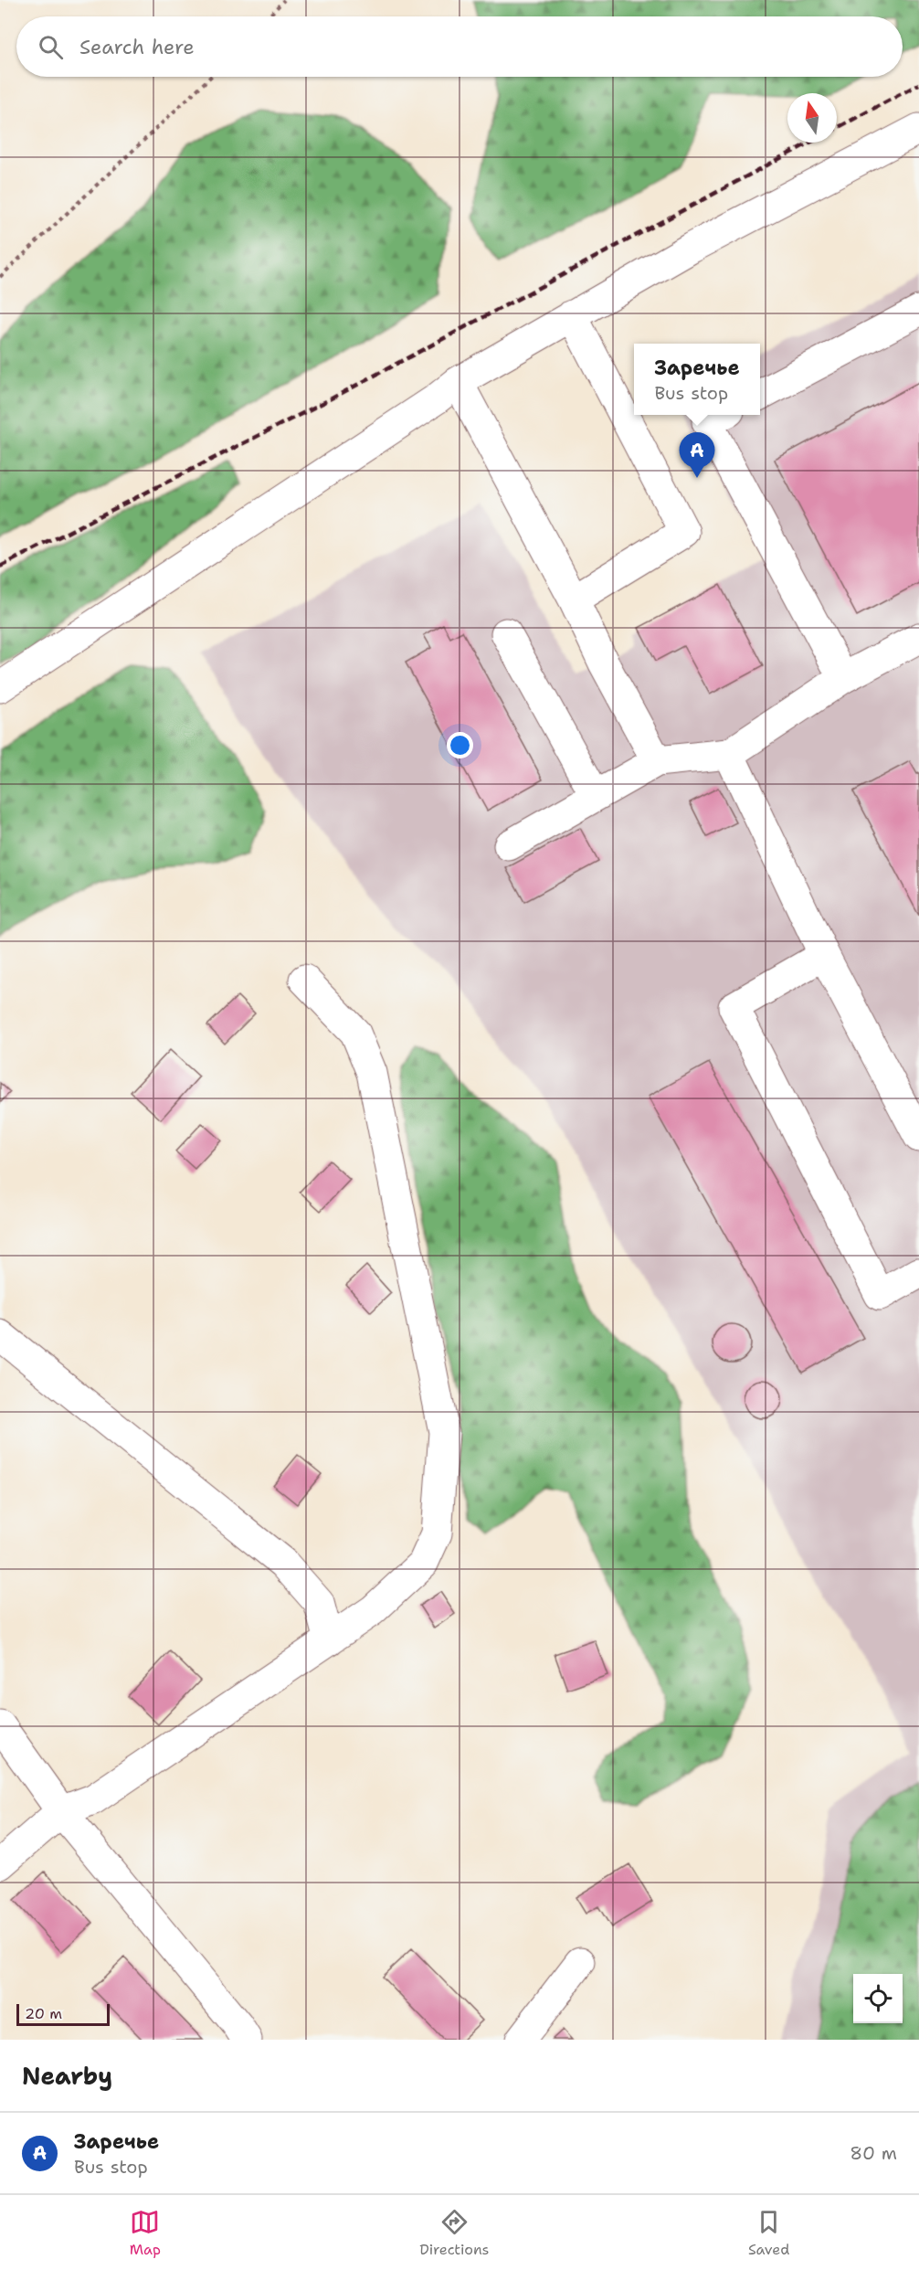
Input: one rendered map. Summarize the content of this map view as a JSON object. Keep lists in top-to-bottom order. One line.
{"scale_bar":"20 m","north":"top","page":{"search":"Search here","popup":["Заречье","Bus stop"],"pins":"A","scale":"20 m","heading":"Nearby","list":[{"mark":"A","name":"Заречье","note":"Bus stop","value":"80 m"}],"nav":["Map","Directions","Saved"]}}
